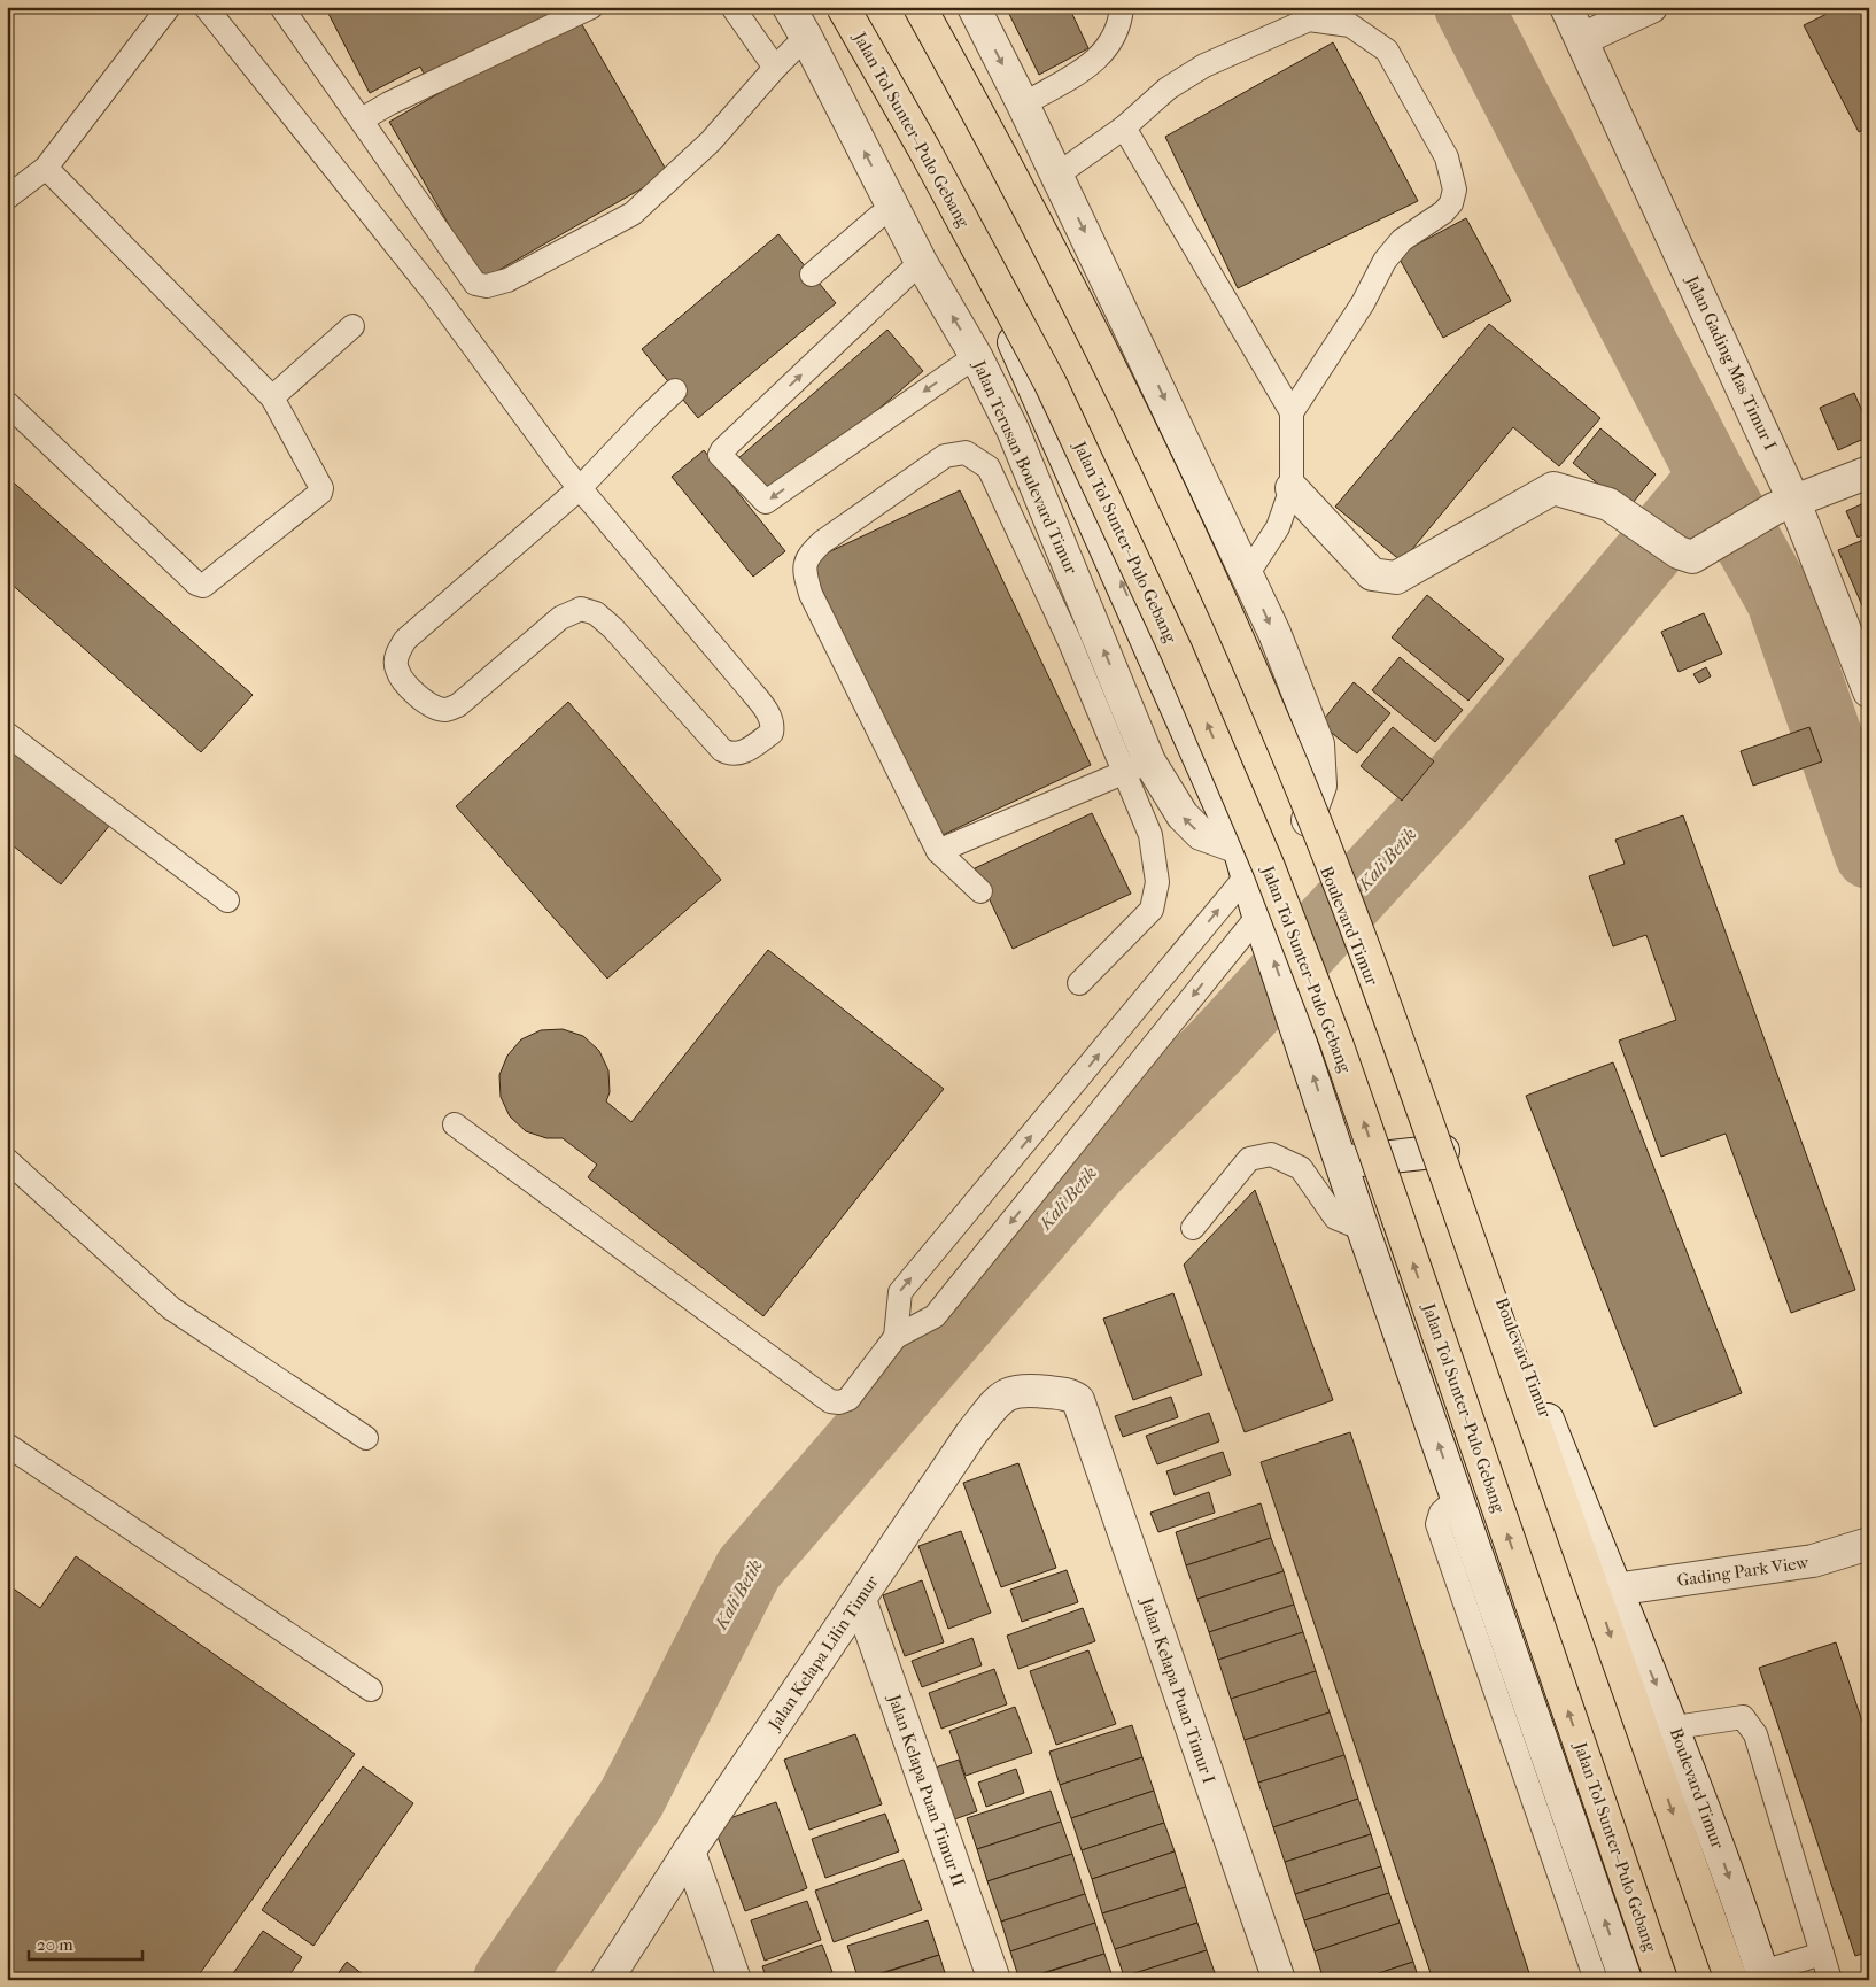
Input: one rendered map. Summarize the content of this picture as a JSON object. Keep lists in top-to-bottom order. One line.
{"streets":{"highway":["Jalan Tol Sunter–Pulo Gebang"],"street":["Jalan Gading Mas Timur I","Jalan Terusan Boulevard Timur","Boulevard Timur","Gading Park View","Jalan Kelapa Lilin Timur","Jalan Kelapa Puan Timur I","Jalan Kelapa Puan Timur II"]},"crossings":[["Boulevard Timur","Gading Park View"],["Jalan Kelapa Lilin Timur","Jalan Kelapa Puan Timur I"],["Jalan Kelapa Lilin Timur","Jalan Kelapa Puan Timur II"]],"water":["Kali Betik"],"scale_bar":"20 m"}
